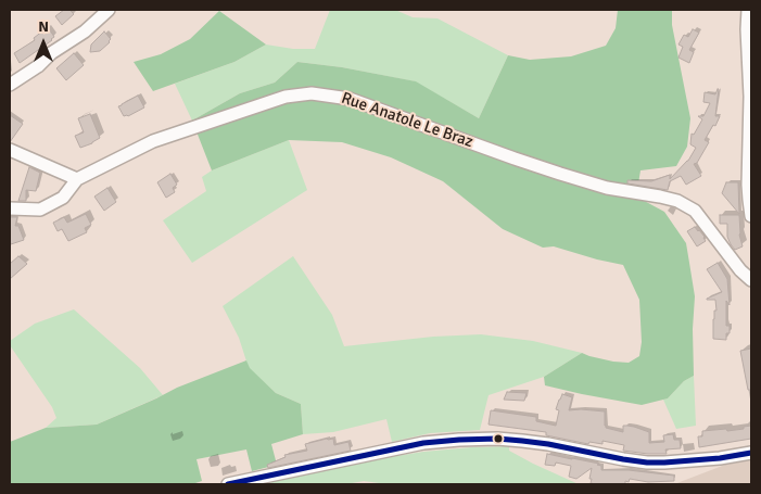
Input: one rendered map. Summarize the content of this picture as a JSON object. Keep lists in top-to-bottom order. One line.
{"streets":{"street":["Rue Anatole Le Braz"]},"north":"top"}
